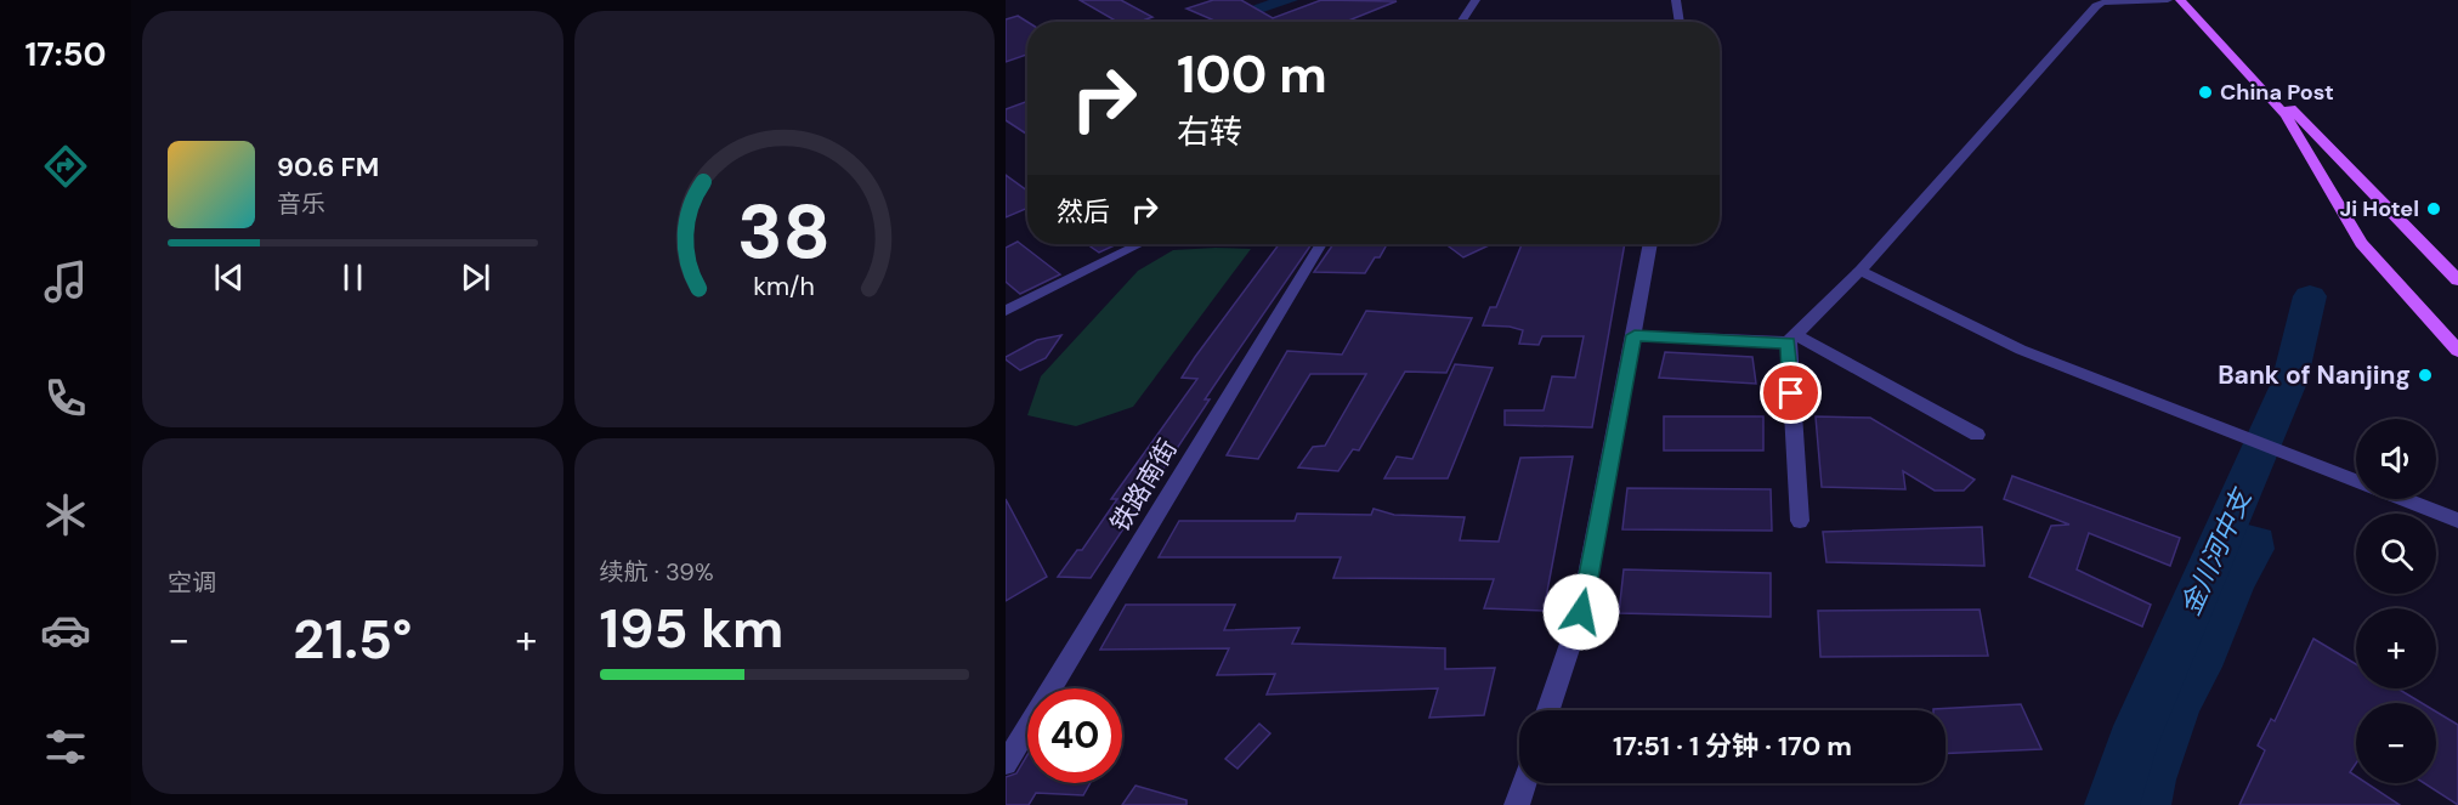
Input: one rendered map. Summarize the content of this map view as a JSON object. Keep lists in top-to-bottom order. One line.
{"streets":{"street":["铁路南街"]},"water":["金川河中支"],"places":["China Post","Ji Hotel","Bank of Nanjing"],"page":{"tabs":"17:50","turn":["100 m","右转"],"song":["90.6 FM","音乐"],"then":"然后","map_buttons":["+","−"],"tile":["空调",["续航 · 39%","195 km"]],"heat":["−","21.5°","+"],"limit":"40","trip":"17:51 · 1 分钟 · 170 m","gauge":["38","km/h"]}}
